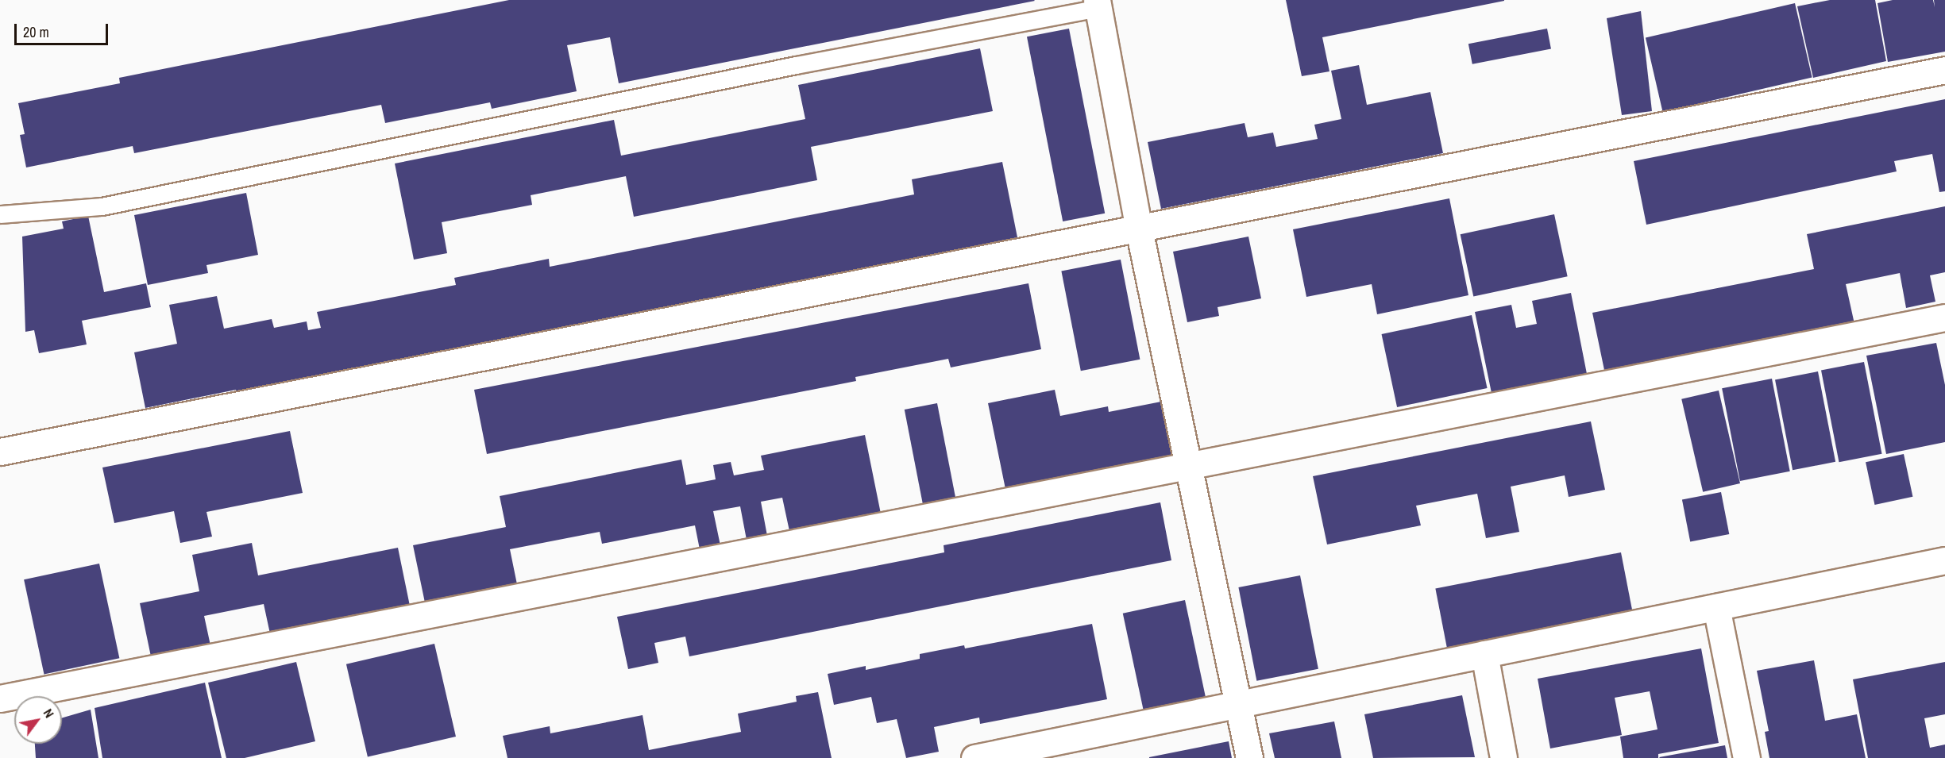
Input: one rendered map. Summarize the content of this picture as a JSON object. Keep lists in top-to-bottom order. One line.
{"scale_bar":"20 m","north":"top right"}
